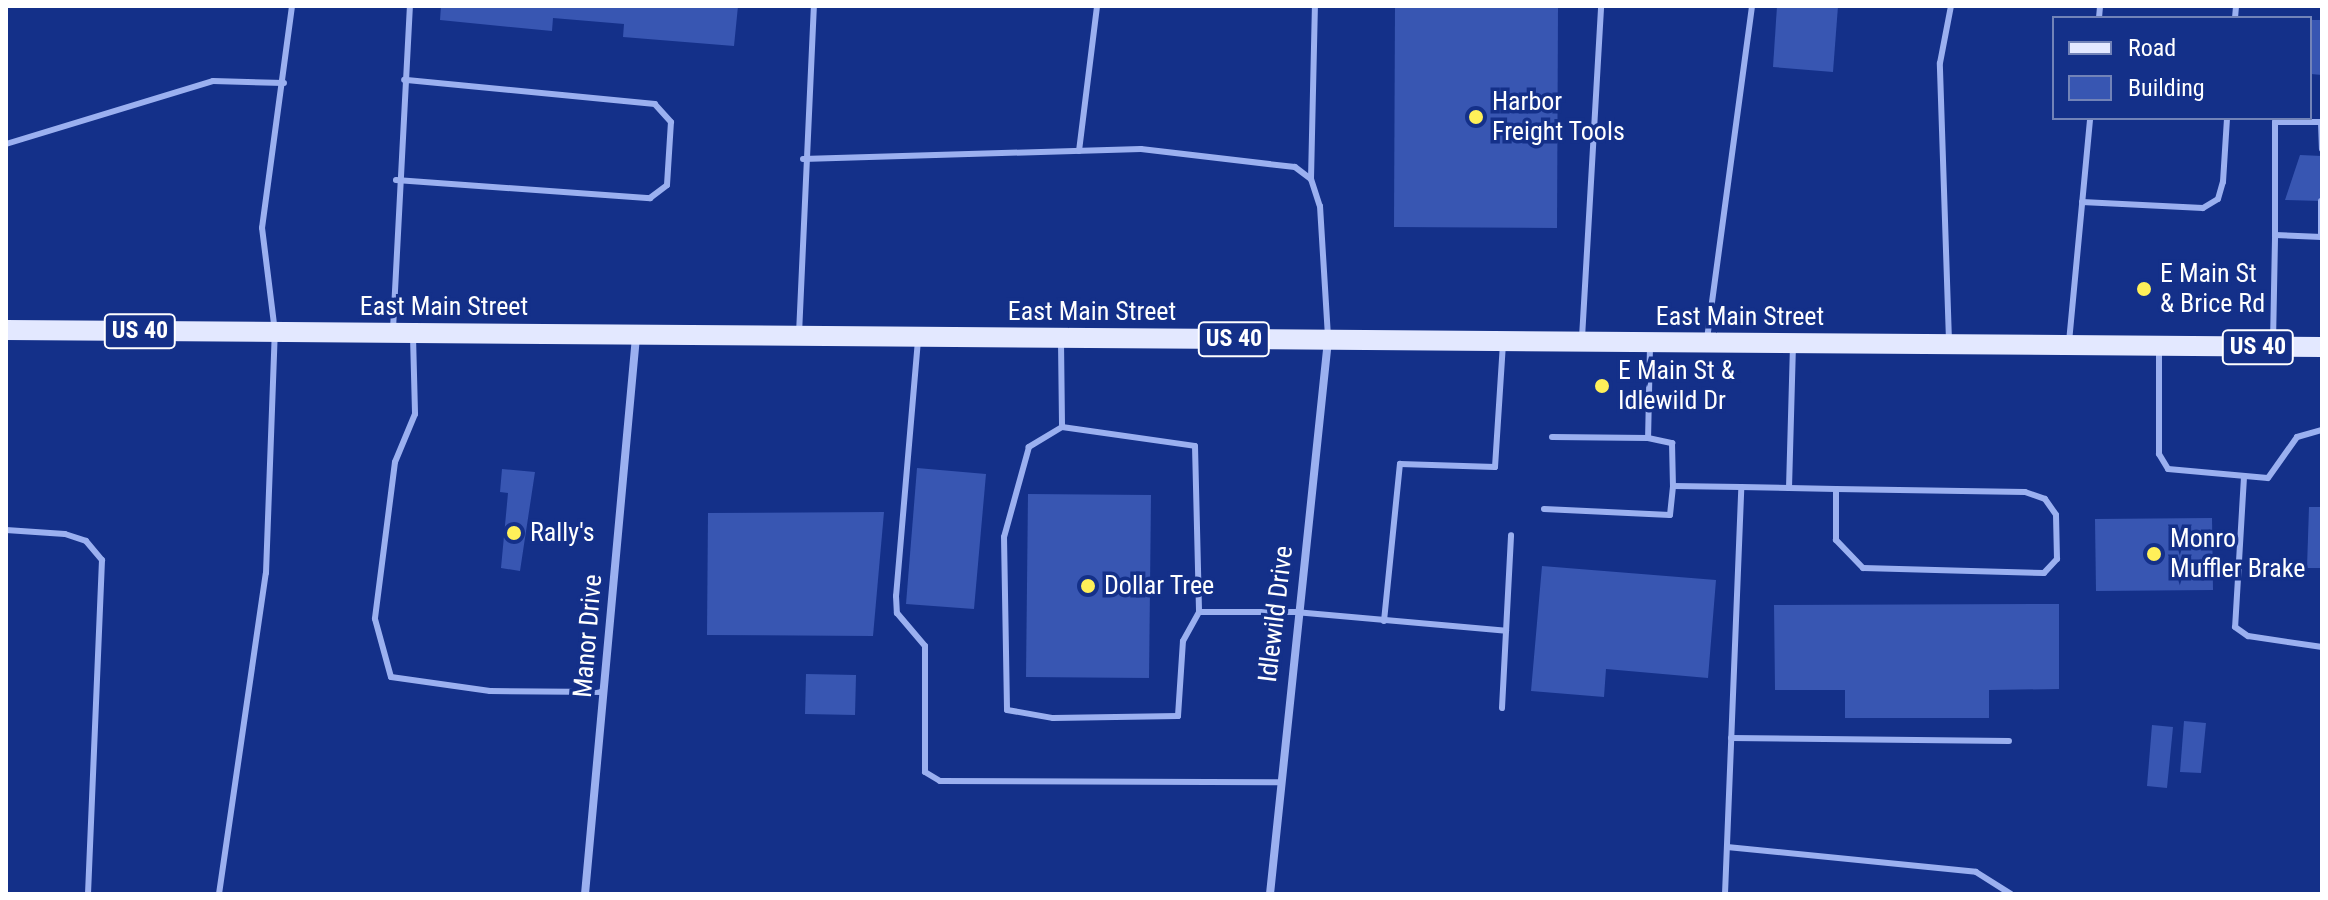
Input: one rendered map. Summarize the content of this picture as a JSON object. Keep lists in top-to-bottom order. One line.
{"streets":{"main road":["East Main Street","US 40"],"street":["Idlewild Drive","Manor Drive"]},"crossings":[["East Main Street","Idlewild Drive"],["East Main Street","Manor Drive"]],"places":["Harbor Freight Tools","E Main St & Brice Rd","E Main St & Idlewild Dr","Rally's","Monro Muffler Brake","Dollar Tree"],"legend":["Road","Building"]}
